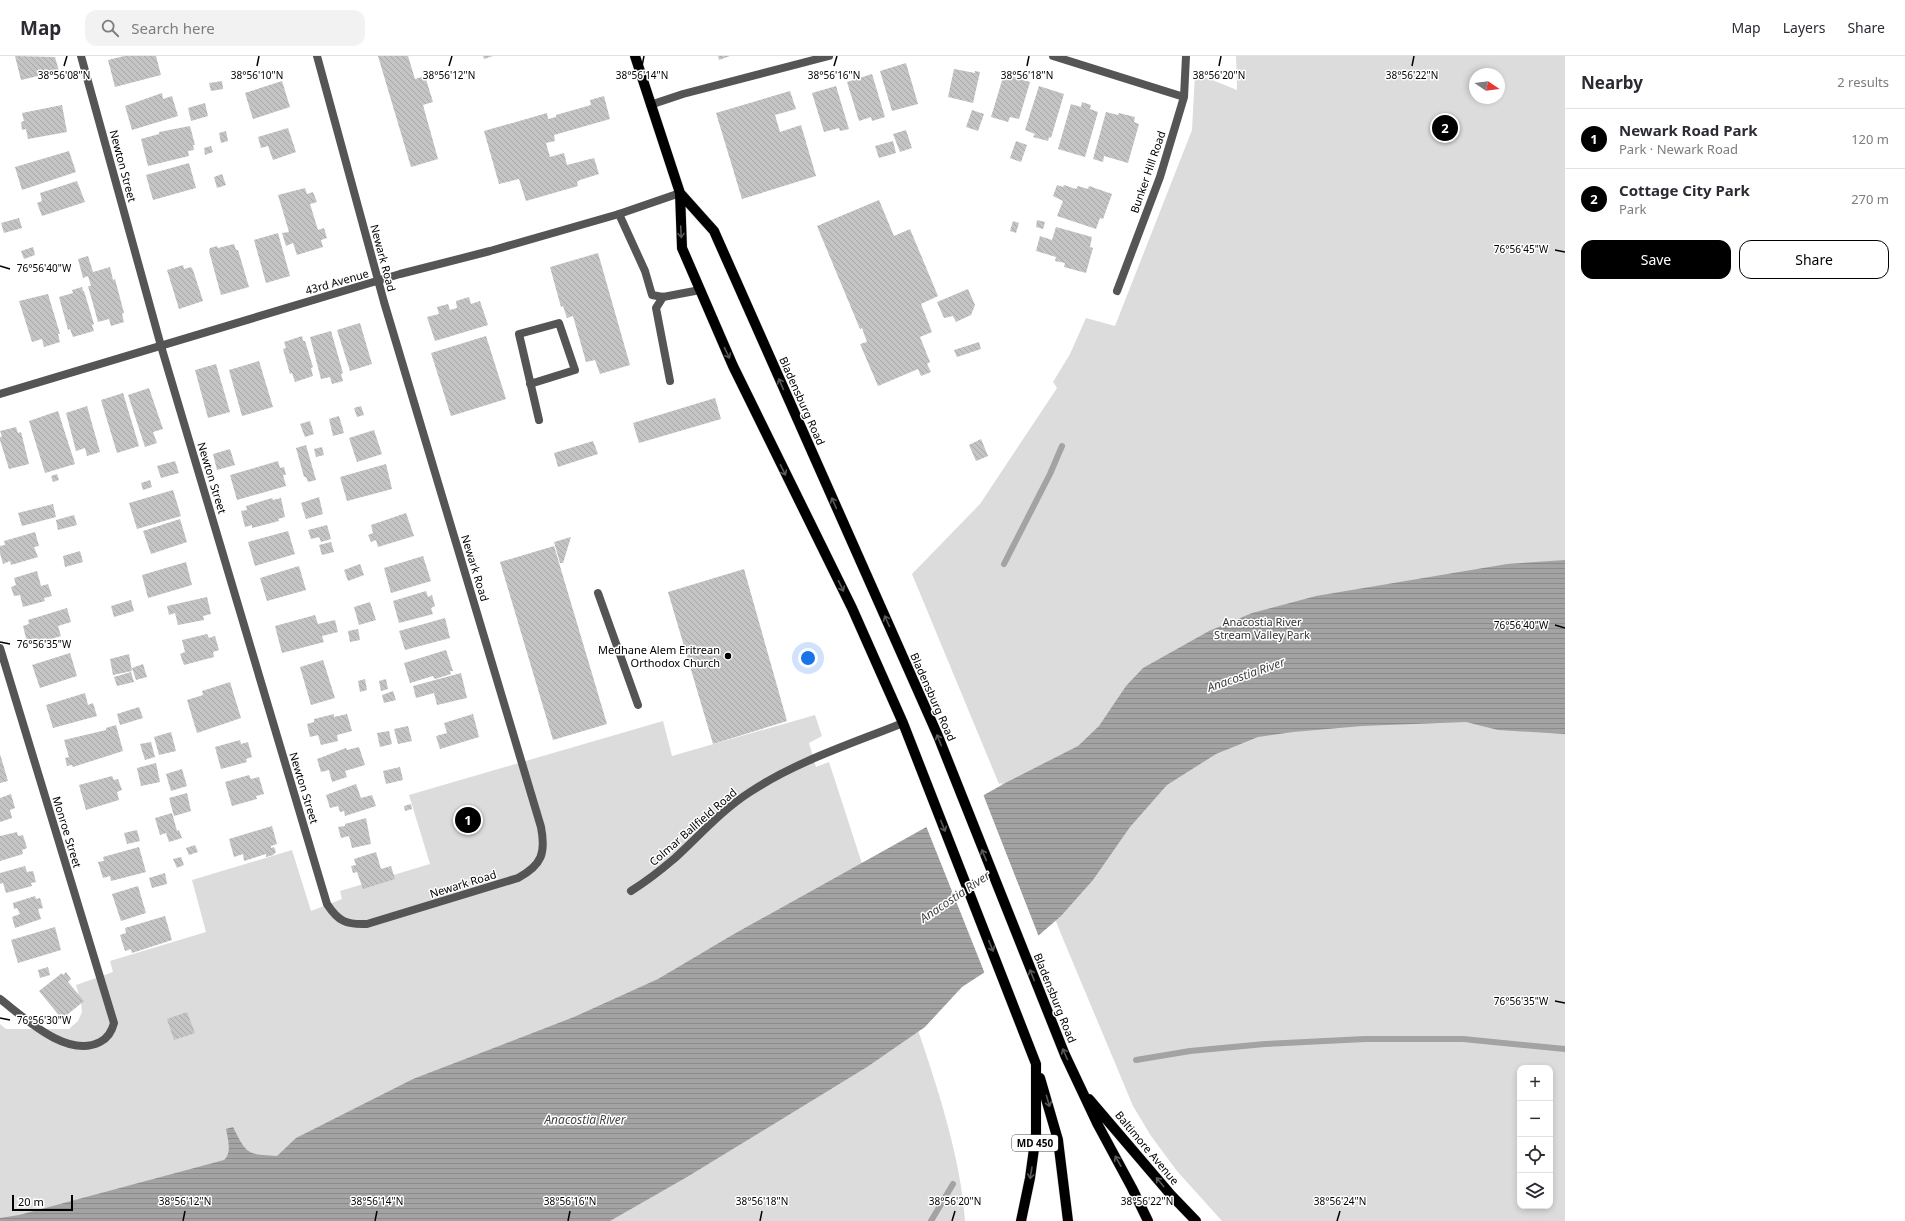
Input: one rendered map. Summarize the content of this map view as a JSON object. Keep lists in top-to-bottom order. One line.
{"streets":{"main road":["Bladensburg Road","MD 450","Baltimore Avenue"],"street":["Newton Street","Bunker Hill Road","Newark Road","43rd Avenue","Colmar Ballfield Road","Monroe Street"]},"crossings":[["Newton Street","Newark Road"],["Newton Street","43rd Avenue"],["Newark Road","43rd Avenue"],["43rd Avenue","Bladensburg Road"],["Bladensburg Road","Colmar Ballfield Road"],["Bladensburg Road","Baltimore Avenue"]],"one_way":["Baltimore Avenue"],"water":["Anacostia River"],"parks":["Anacostia River Stream Valley Park"],"places":["Medhane Alem Eritrean Orthodox Church"],"scale_bar":"20 m","north":"right","page":{"header":"Map","search":"Search here","nav":["Map","Layers","Share"],"heading":["Nearby","2 results"],"list":[{"mark":"1","name":"Newark Road Park","note":"Park · Newark Road","value":"120 m"},{"mark":"2","name":"Cottage City Park","note":"Park","value":"270 m"}],"pins":["2","1"],"buttons":["Save","Share"],"map_buttons":["+","−"],"scale":"20 m"},"coordinates":["38°56'08\"N","38°56'10\"N","38°56'12\"N","38°56'14\"N","38°56'16\"N","38°56'18\"N","38°56'20\"N","38°56'22\"N","76°56'45\"W","76°56'40\"W","76°56'35\"W","76°56'30\"W","38°56'24\"N"]}
